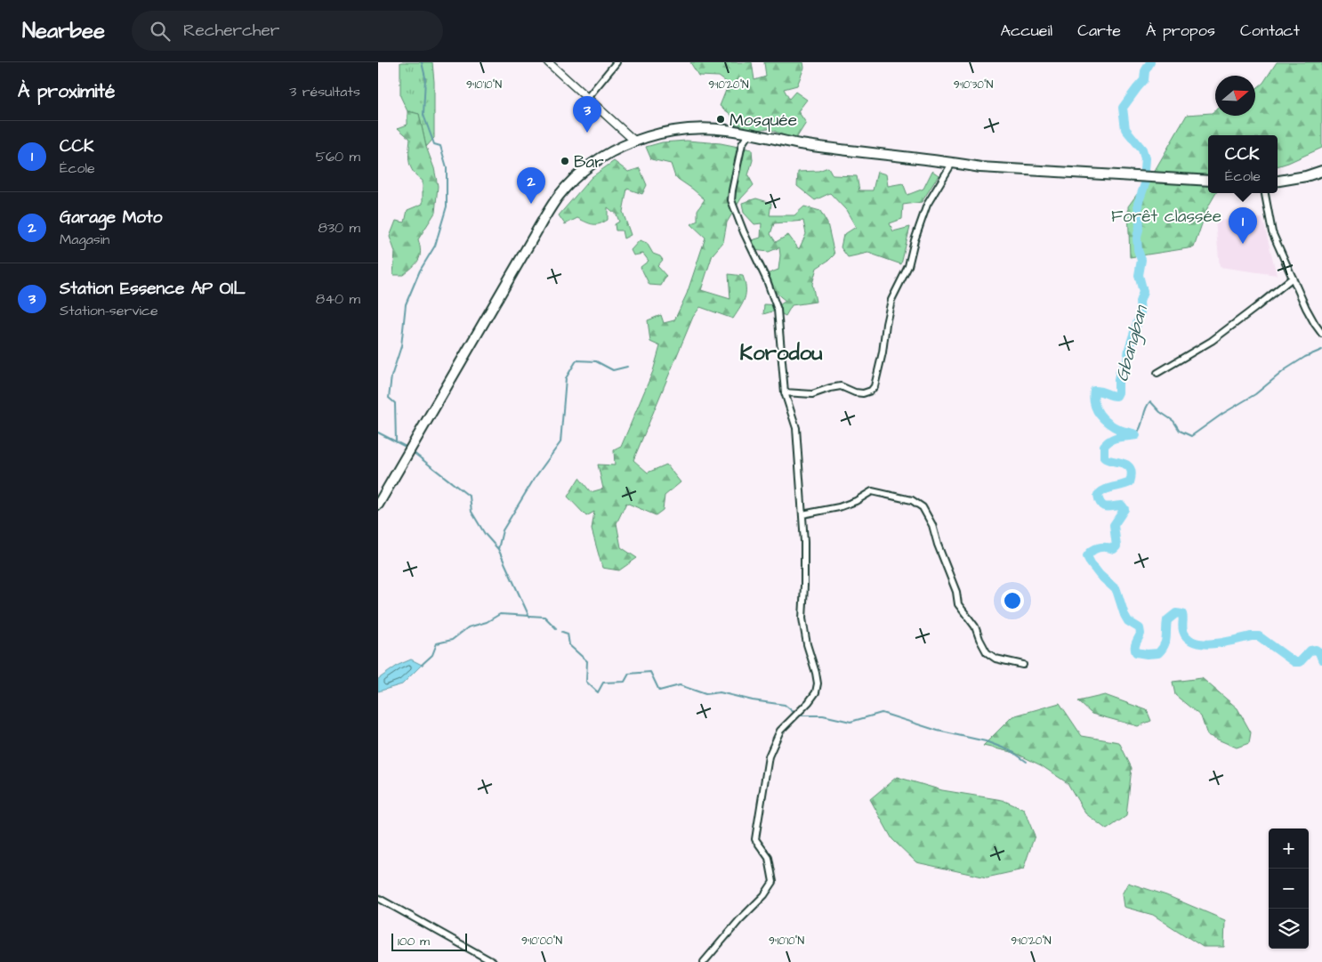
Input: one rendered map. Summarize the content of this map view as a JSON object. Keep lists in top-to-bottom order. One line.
{"districts":["Korodou"],"water":["Gbangban"],"parks":["Forêt classée"],"places":["Mosquée","Bar"],"scale_bar":"100 m","north":"right","page":{"header":"Nearbee","search":"Rechercher","nav":["Accueil","Carte","À propos","Contact"],"heading":["À proximité","3 résultats"],"pins":["3","2","1"],"list":[{"mark":"1","name":"CCK","note":"École","value":"560 m"},{"mark":"2","name":"Garage Moto","note":"Magasin","value":"830 m"},{"mark":"3","name":"Station Essence AP OIL","note":"Station-service","value":"840 m"}],"popup":["CCK","École"],"map_buttons":["+","−"],"scale":"100 m"},"coordinates":["9°10'10\"N","9°10'20\"N","9°10'30\"N","9°10'00\"N"]}
